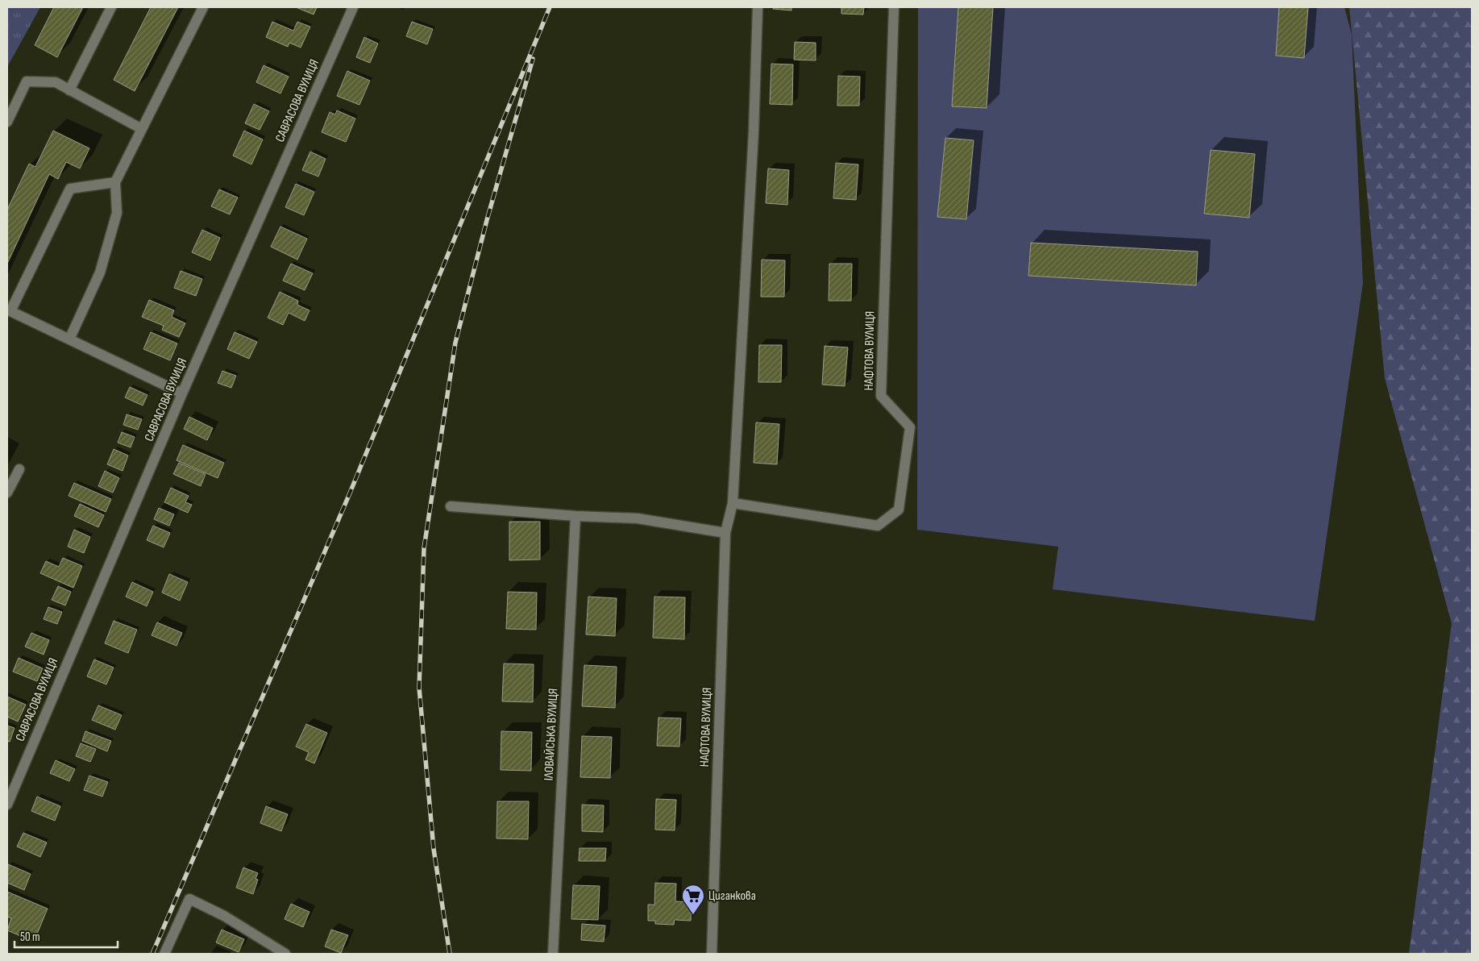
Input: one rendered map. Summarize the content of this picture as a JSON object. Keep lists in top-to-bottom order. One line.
{"streets":{"street":["САВРАСОВА ВУЛИЦЯ","НАФТОВА ВУЛИЦЯ","ІЛОВАЙСЬКА ВУЛИЦЯ"]},"places":{"supermarket":["Циганкова"]},"scale_bar":"50 m"}
